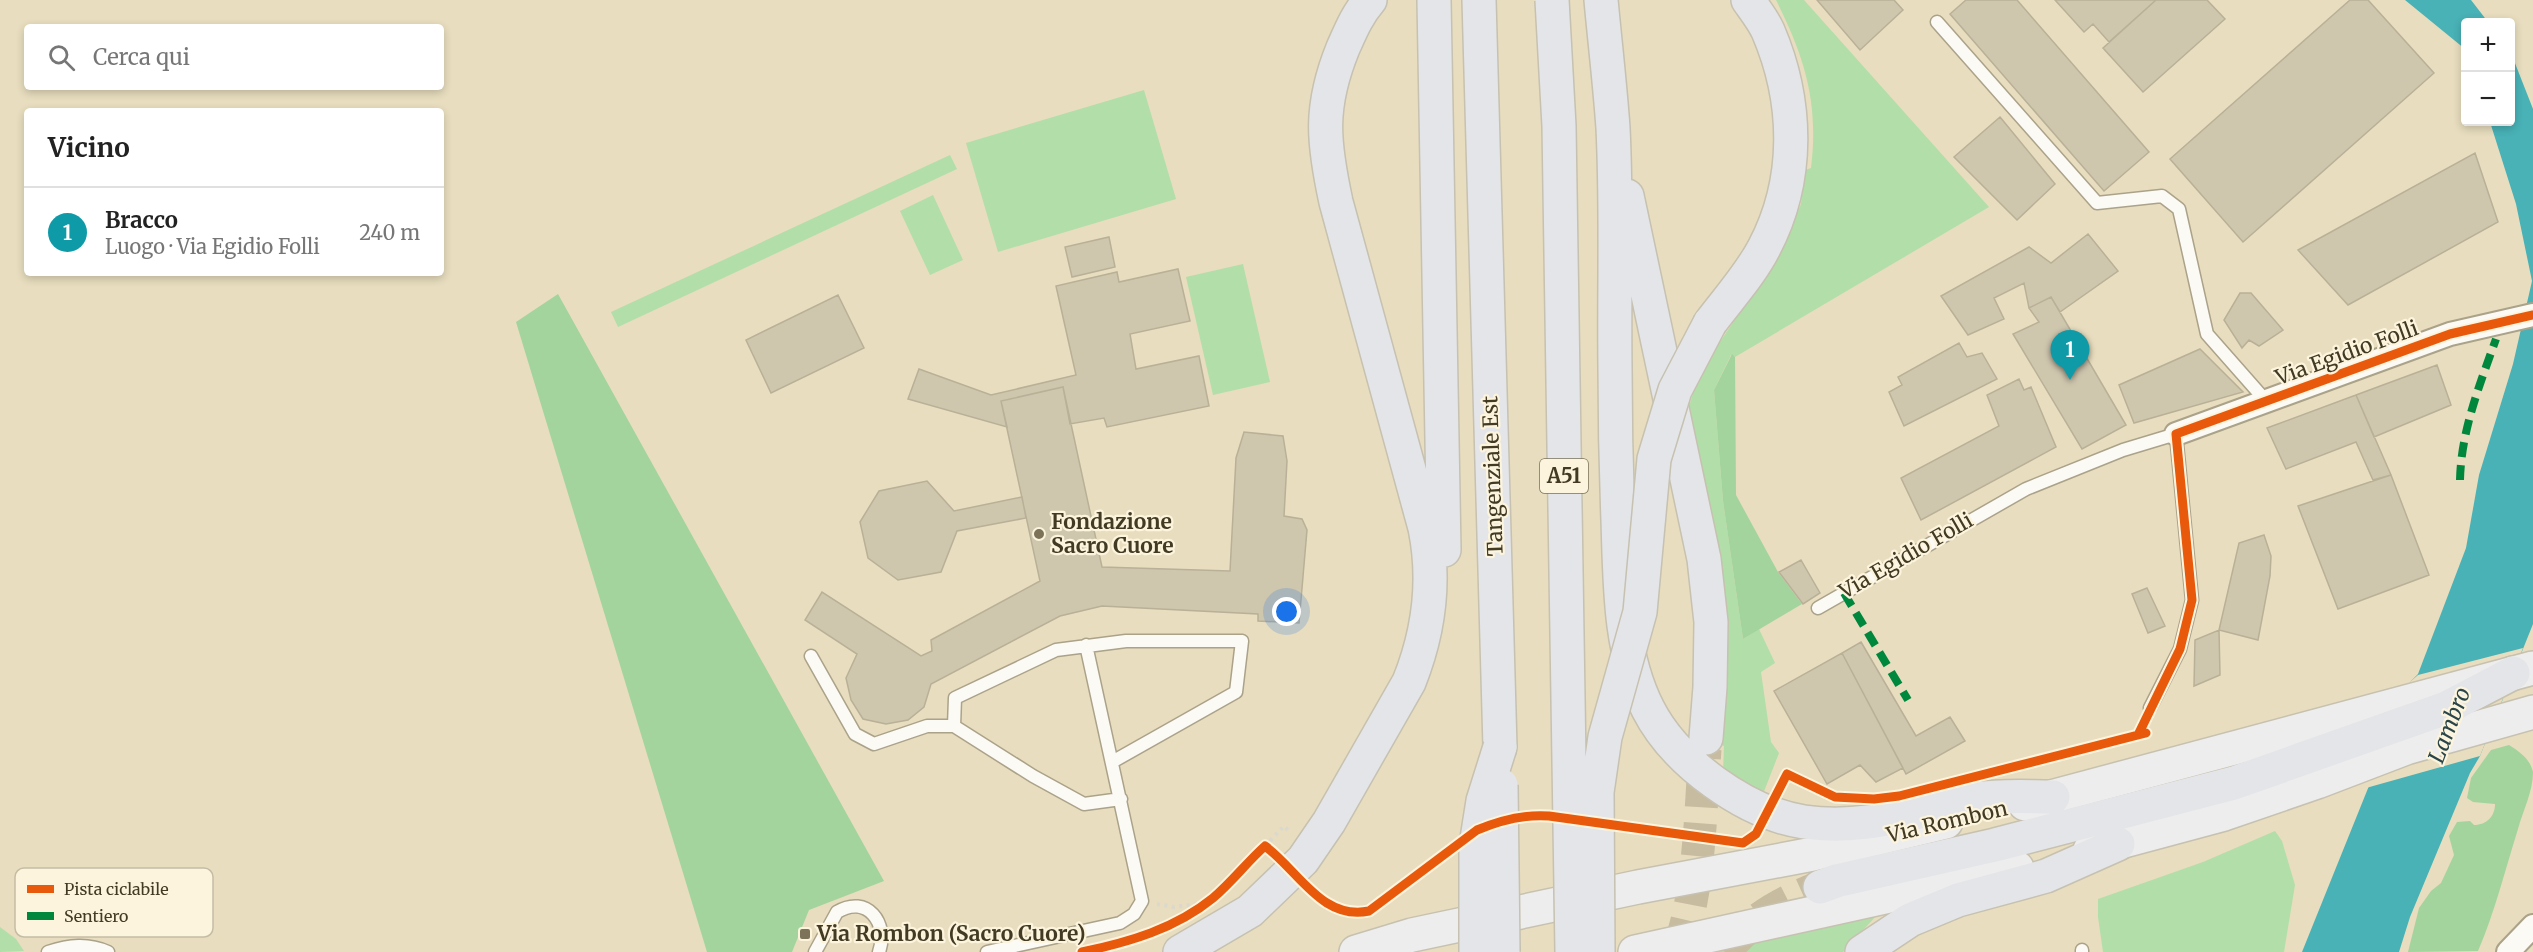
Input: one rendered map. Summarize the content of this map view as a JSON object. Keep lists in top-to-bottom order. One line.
{"streets":{"highway":["Tangenziale Est","A51"],"main road":["Via Rombon"],"street":["Via Egidio Folli"]},"water":["Lambro"],"places":{"other":["Fondazione Sacro Cuore"],"transit":["Via Rombon (Sacro Cuore)"]},"legend":["Pista ciclabile","Sentiero"],"page":{"map_buttons":["+","−"],"search":"Cerca qui","heading":"Vicino","list":[{"mark":"1","name":"Bracco","note":"Luogo · Via Egidio Folli","value":"240 m"}],"pins":"1"}}
